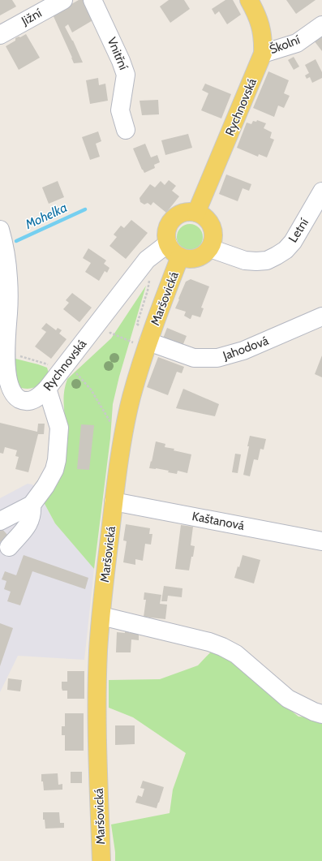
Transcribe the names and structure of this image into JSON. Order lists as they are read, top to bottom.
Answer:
{
  "streets": {
    "main road": ["Rychnovská", "Maršovická"],
    "street": [
      "Jižní",
      "Školní",
      "Vnitřní",
      "Letní",
      "Jahodová",
      "Kaštanová"
    ]
  },
  "crossings": [
    ["Školní", "Rychnovská"],
    ["Rychnovská", "Letní"],
    ["Rychnovská", "Maršovická"],
    ["Letní", "Maršovická"],
    ["Maršovická", "Jahodová"],
    ["Maršovická", "Kaštanová"]
  ],
  "water": ["Mohelka"]
}
